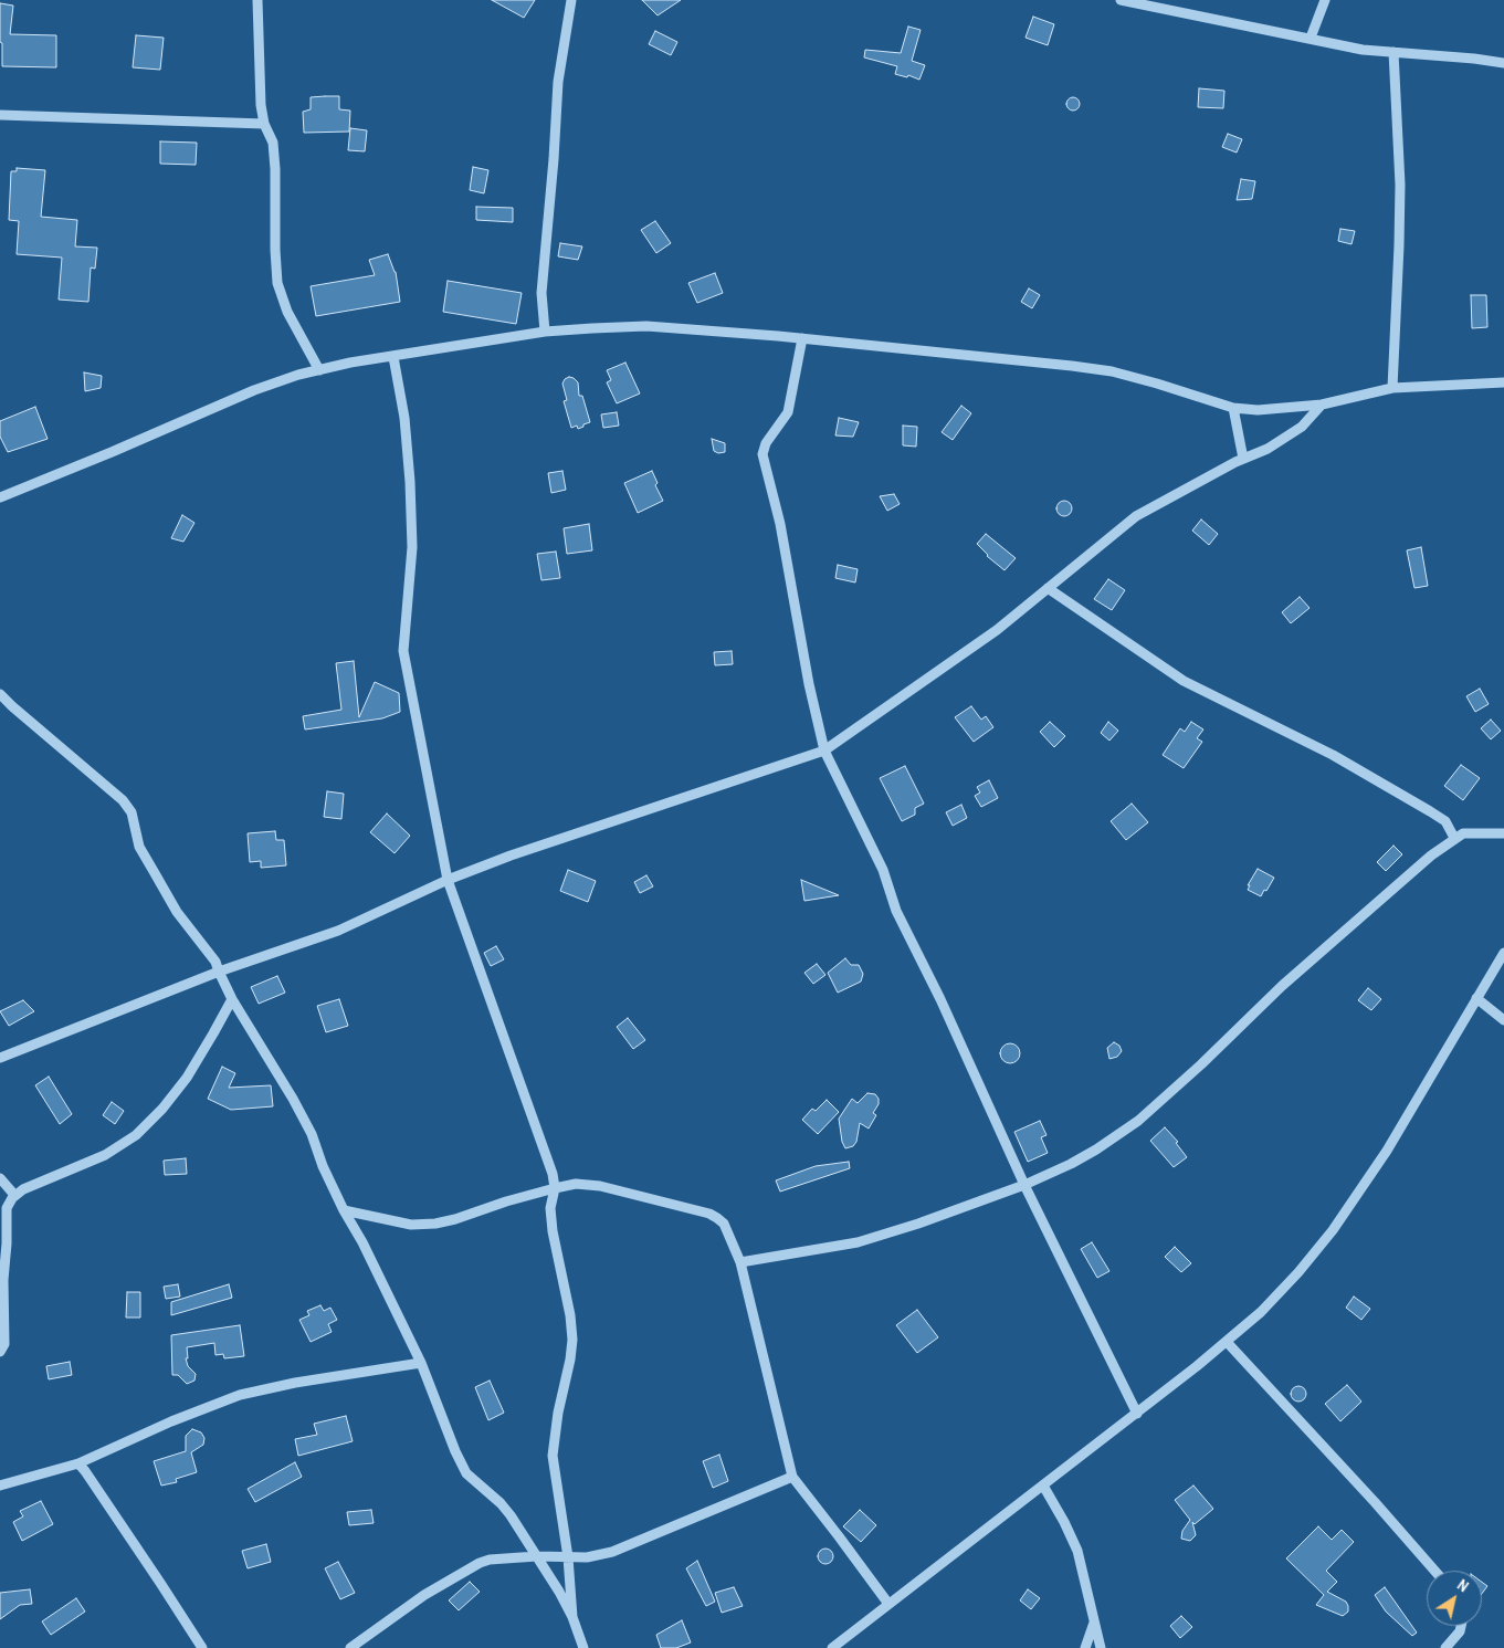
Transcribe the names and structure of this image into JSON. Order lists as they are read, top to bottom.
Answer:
{
  "north": "top right"
}
